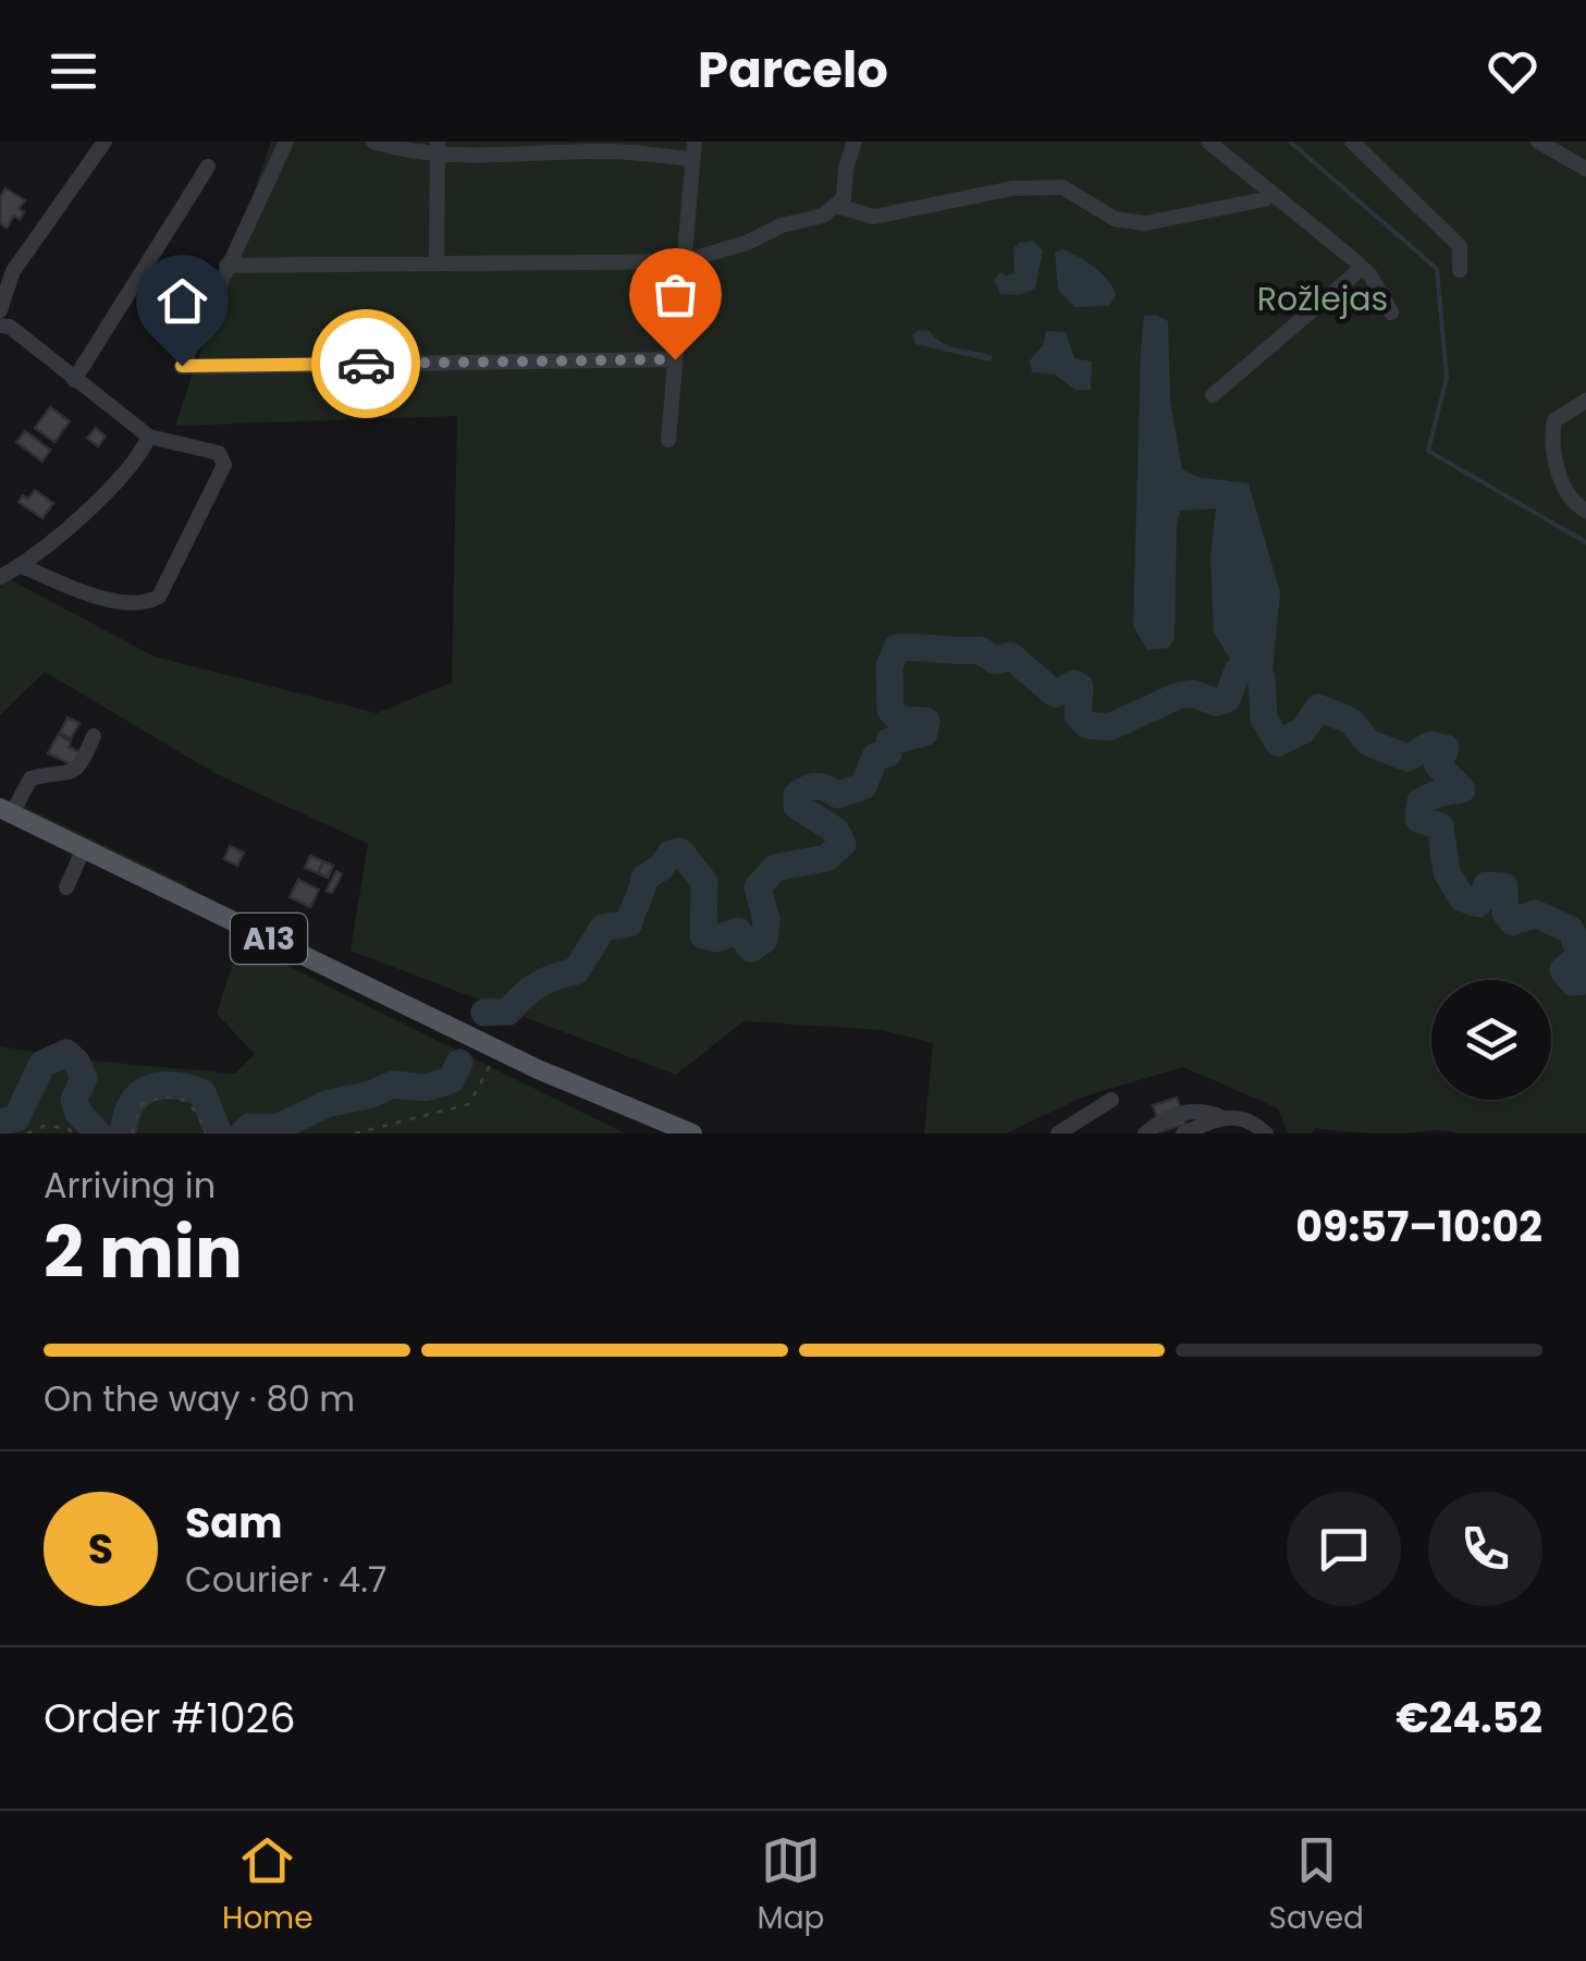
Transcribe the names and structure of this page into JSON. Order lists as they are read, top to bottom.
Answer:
{
  "streets": {
    "main road": ["A13"]
  },
  "parks": ["Rožlejas"],
  "page": {
    "header": "Parcelo",
    "heading": ["2 min", "Arriving in", "09:57–10:02"],
    "panel": [
      "Sam",
      "Courier · 4.7",
      "Order #1026",
      "€24.52"
    ],
    "bar": "On the way · 80 m",
    "round": "S",
    "tabs": ["Home", "Map", "Saved"]
  }
}
